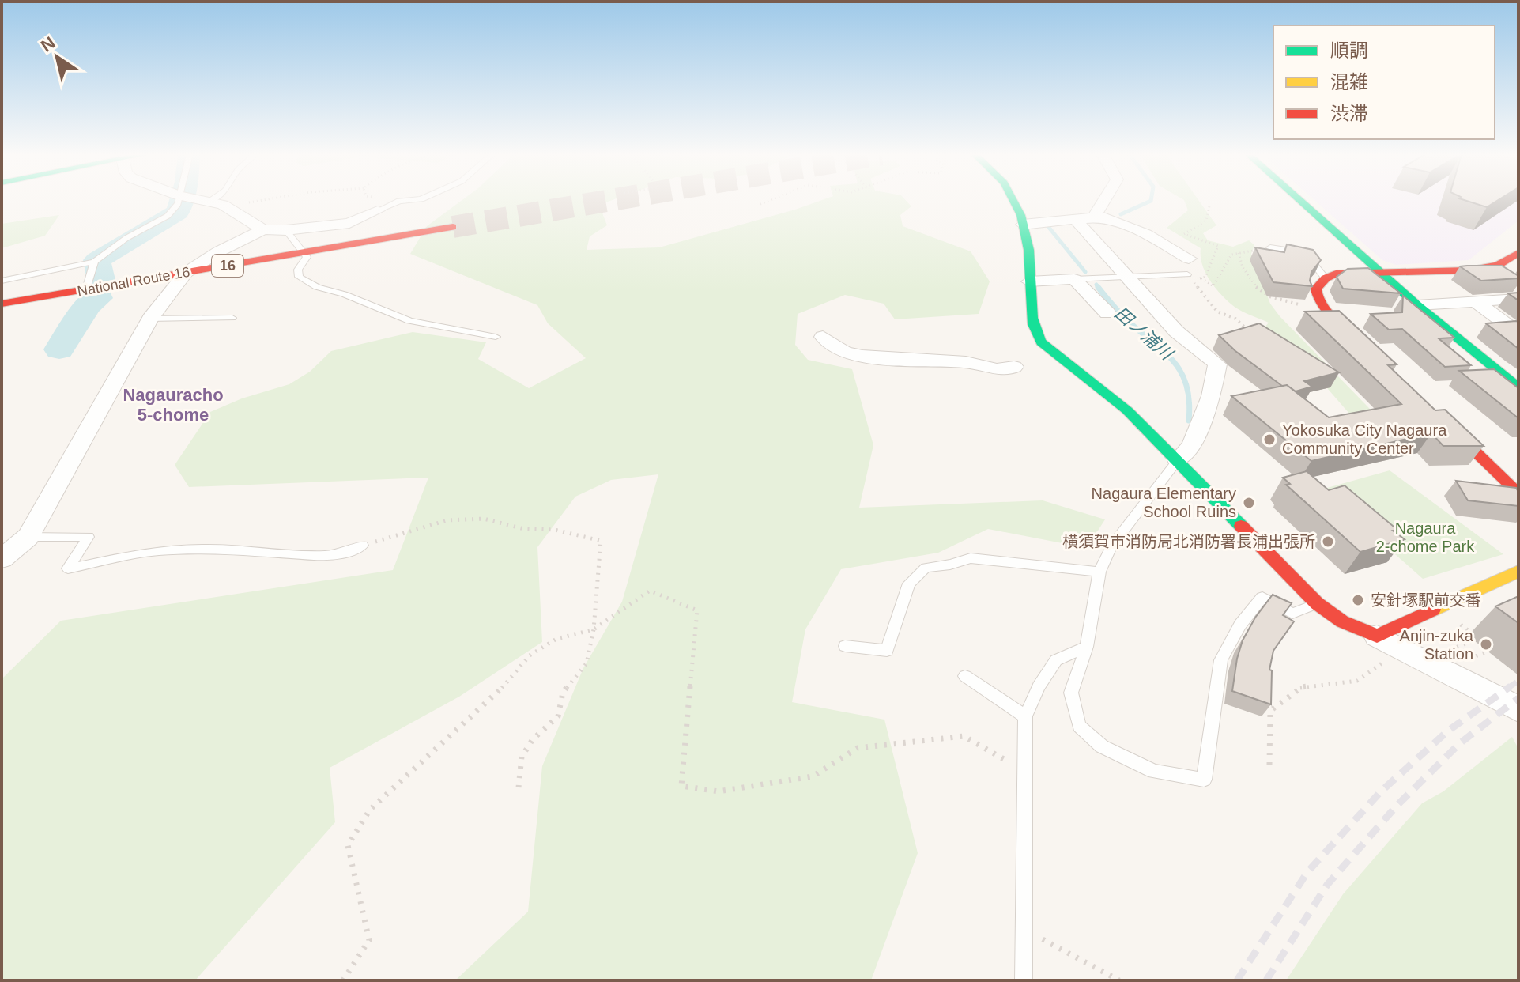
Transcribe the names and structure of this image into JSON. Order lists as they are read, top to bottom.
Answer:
{
  "streets": {
    "main road": ["16", "National Route 16"]
  },
  "districts": ["Nagauracho 5-chome"],
  "water": ["田ノ浦川"],
  "parks": ["Nagaura 2-chome Park"],
  "places": [
    "Yokosuka City Nagaura Community Center",
    "Nagaura Elementary School Ruins",
    "横須賀市消防局北消防署長浦出張所",
    "安針塚駅前交番",
    "Anjin-zuka Station"
  ],
  "legend": ["順調", "混雑", "渋滞"],
  "north": "top left"
}
